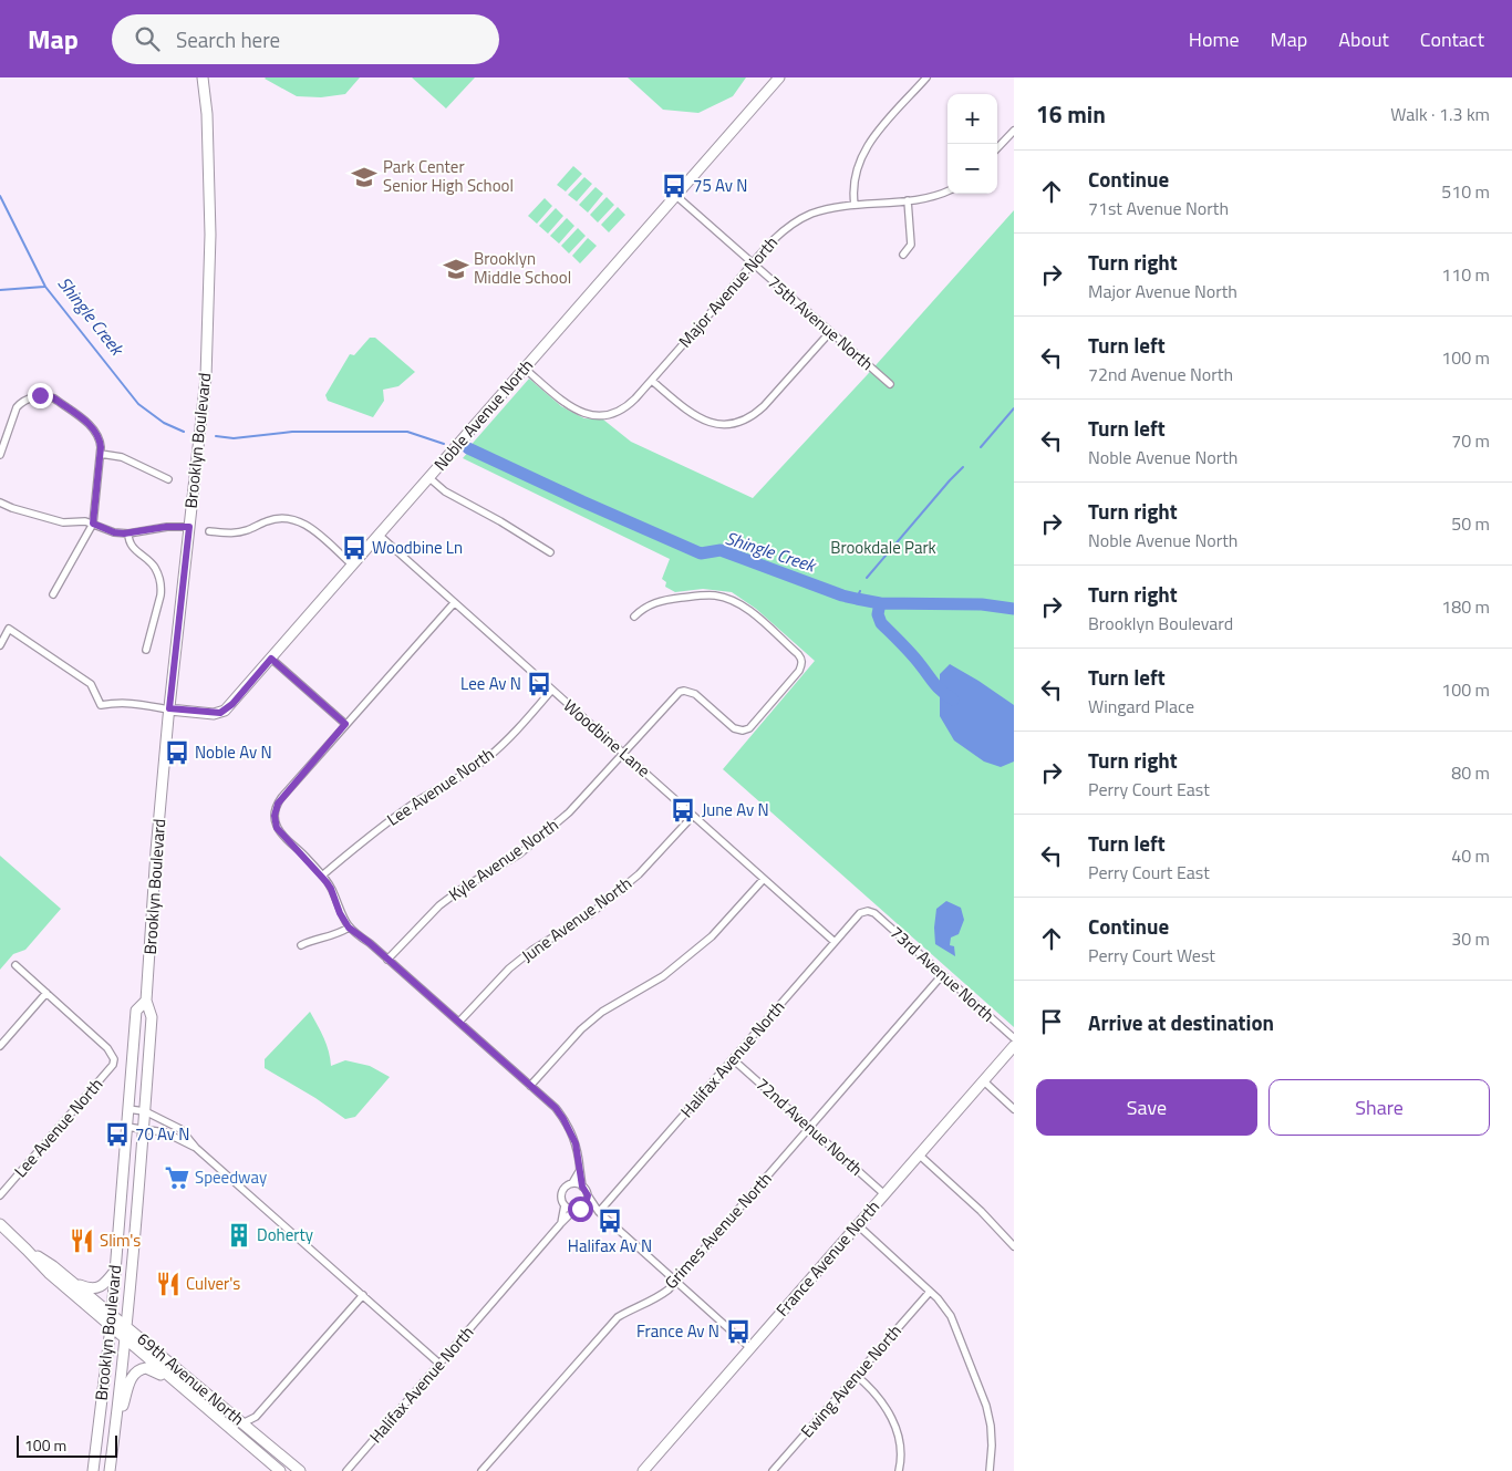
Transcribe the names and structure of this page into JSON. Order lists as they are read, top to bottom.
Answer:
{
  "streets": {
    "street": [
      "Major Avenue North",
      "75th Avenue North",
      "Noble Avenue North",
      "Brooklyn Boulevard",
      "Woodbine Lane",
      "Lee Avenue North",
      "Kyle Avenue North",
      "June Avenue North",
      "73rd Avenue North",
      "Halifax Avenue North",
      "72nd Avenue North",
      "Grimes Avenue North",
      "France Avenue North",
      "69th Avenue North",
      "Ewing Avenue North"
    ]
  },
  "crossings": [
    ["Major Avenue North", "75th Avenue North"],
    ["Major Avenue North", "Noble Avenue North"],
    ["75th Avenue North", "Noble Avenue North"],
    ["Noble Avenue North", "Brooklyn Boulevard"],
    ["Noble Avenue North", "Woodbine Lane"],
    ["Brooklyn Boulevard", "69th Avenue North"],
    ["Woodbine Lane", "Lee Avenue North"],
    ["Woodbine Lane", "Kyle Avenue North"],
    ["Woodbine Lane", "June Avenue North"],
    ["Woodbine Lane", "Halifax Avenue North"],
    ["73rd Avenue North", "Halifax Avenue North"],
    ["73rd Avenue North", "Grimes Avenue North"],
    ["Halifax Avenue North", "72nd Avenue North"],
    ["72nd Avenue North", "Grimes Avenue North"],
    ["72nd Avenue North", "France Avenue North"]
  ],
  "water": ["Shingle Creek"],
  "parks": ["Brookdale Park"],
  "places": {
    "school or university": ["Park Center Senior High School", "Brooklyn Middle School"],
    "bus stop": [
      "75 Av N",
      "Woodbine Ln",
      "Lee Av N",
      "Noble Av N",
      "June Av N",
      "70 Av N",
      "Halifax Av N",
      "France Av N"
    ],
    "supermarket": ["Speedway"],
    "building": ["Doherty"],
    "restaurant": ["Slim's", "Culver's"]
  },
  "scale_bar": "100 m",
  "page": {
    "header": "Map",
    "search": "Search here",
    "nav": [
      "Home",
      "Map",
      "About",
      "Contact"
    ],
    "heading": ["16 min", "Walk · 1.3 km"],
    "map_buttons": ["+", "−"],
    "list": [
      ["Continue", "71st Avenue North", "510 m"],
      ["Turn right", "Major Avenue North", "110 m"],
      ["Turn left", "72nd Avenue North", "100 m"],
      ["Turn left", "Noble Avenue North", "70 m"],
      ["Turn right", "Noble Avenue North", "50 m"],
      ["Turn right", "Brooklyn Boulevard", "180 m"],
      ["Turn left", "Wingard Place", "100 m"],
      ["Turn right", "Perry Court East", "80 m"],
      ["Turn left", "Perry Court East", "40 m"],
      ["Continue", "Perry Court West", "30 m"],
      "Arrive at destination"
    ],
    "buttons": ["Save", "Share"],
    "scale": "100 m"
  }
}
